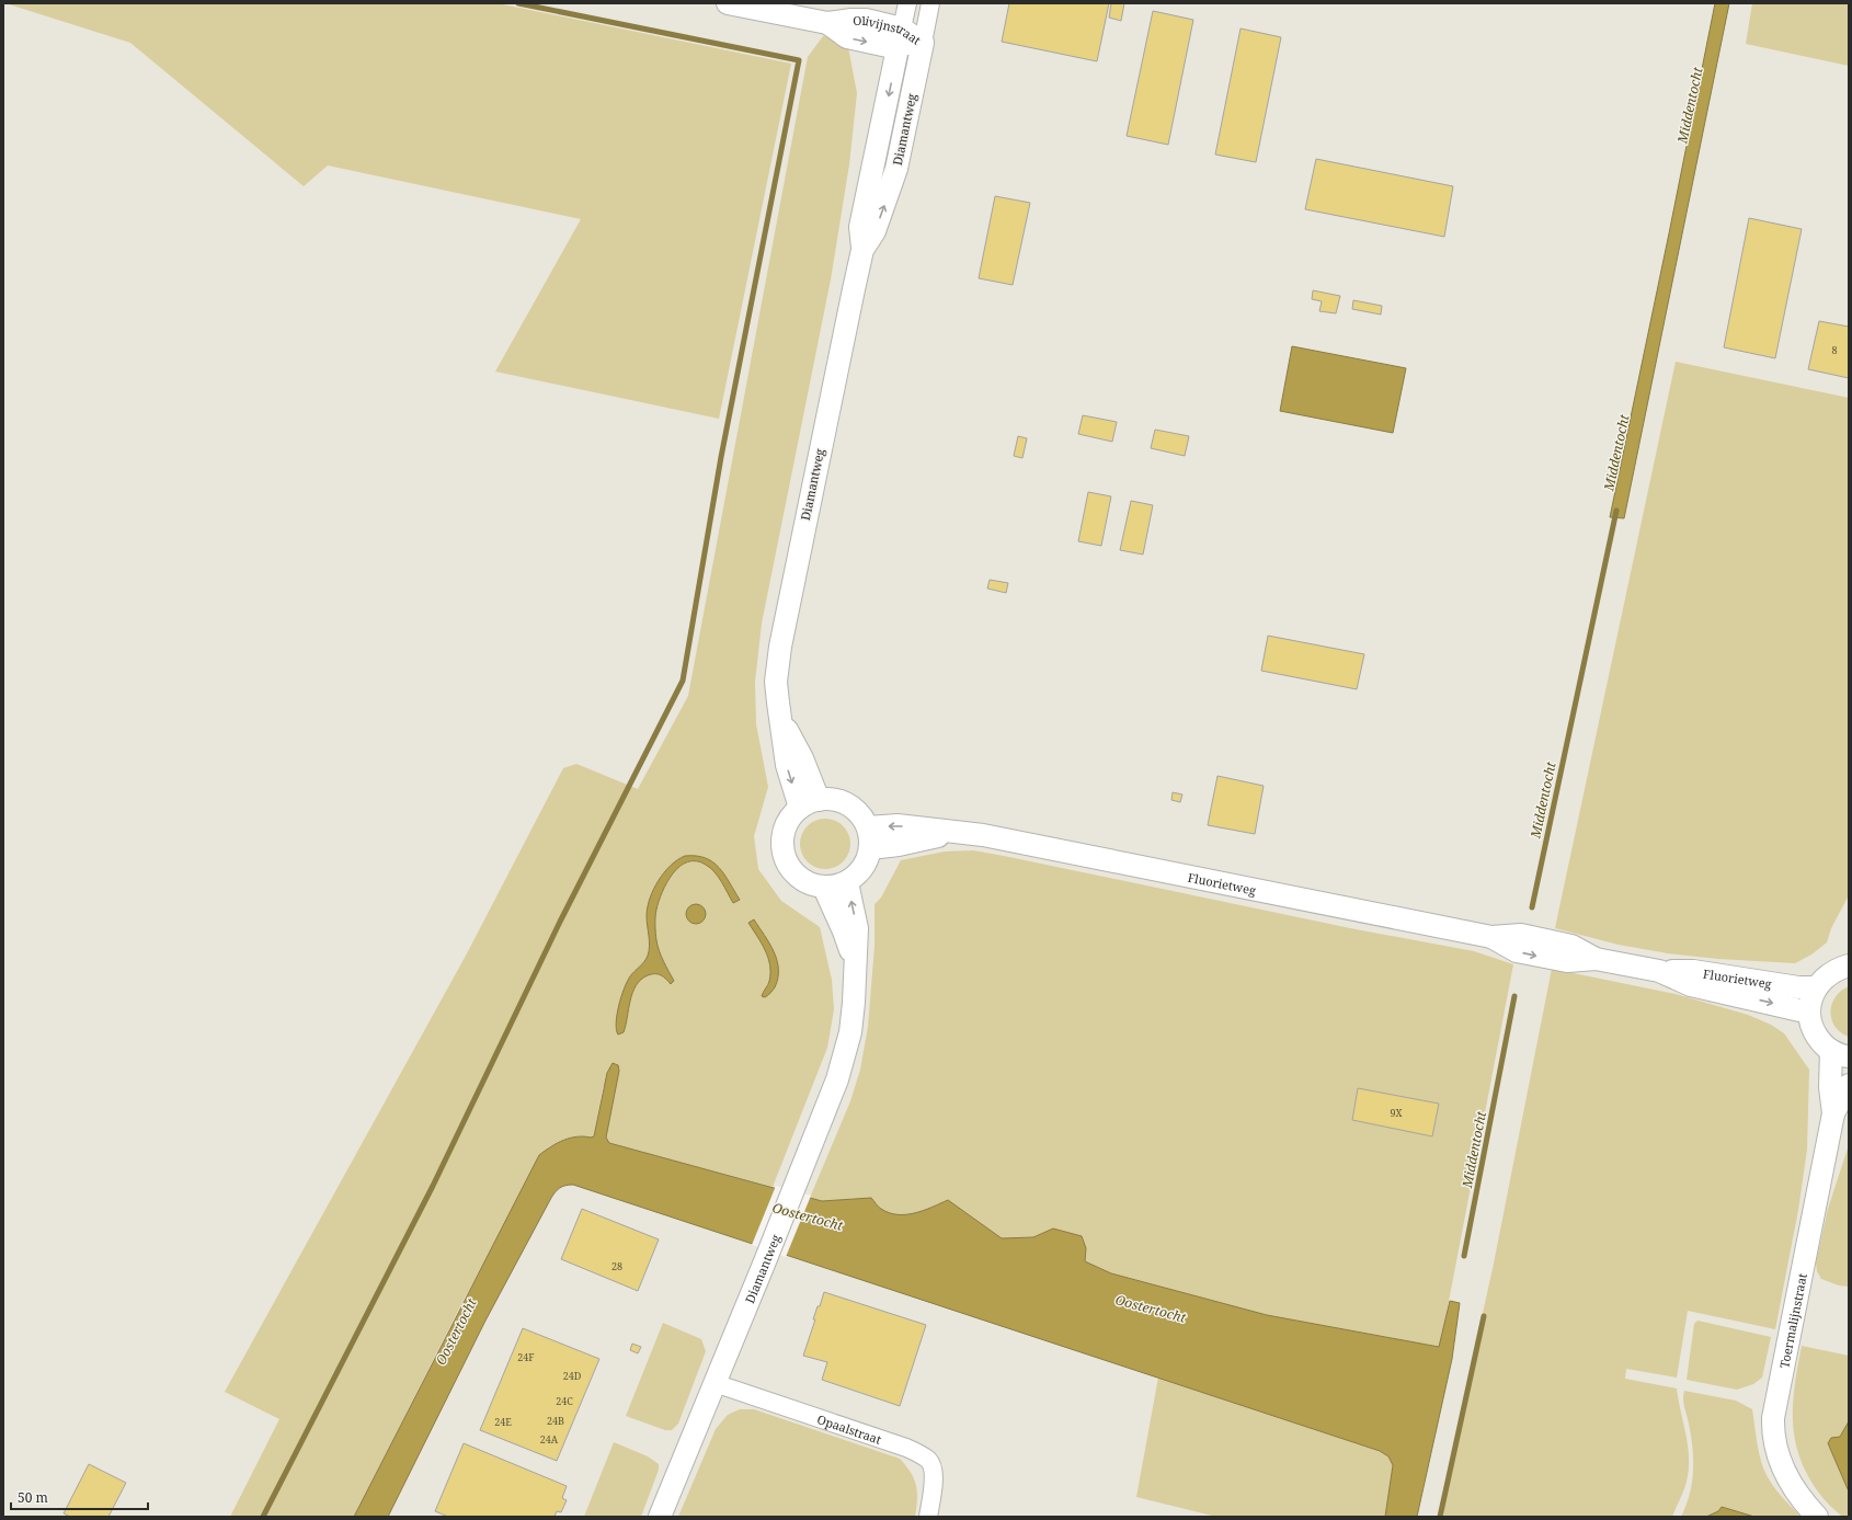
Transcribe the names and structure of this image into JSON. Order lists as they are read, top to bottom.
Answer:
{
  "streets": {
    "street": [
      "Olivijnstraat",
      "Diamantweg",
      "Fluorietweg",
      "Toermalijnstraat",
      "Opaalstraat"
    ]
  },
  "crossings": [
    ["Olivijnstraat", "Diamantweg"],
    ["Diamantweg", "Fluorietweg"],
    ["Diamantweg", "Opaalstraat"]
  ],
  "water": ["Middentocht", "Oostertocht"],
  "house_numbers": [
    "8",
    "9X",
    "28",
    "24F",
    "24D",
    "24C",
    "24B",
    "24E",
    "24A"
  ],
  "scale_bar": "50 m"
}
